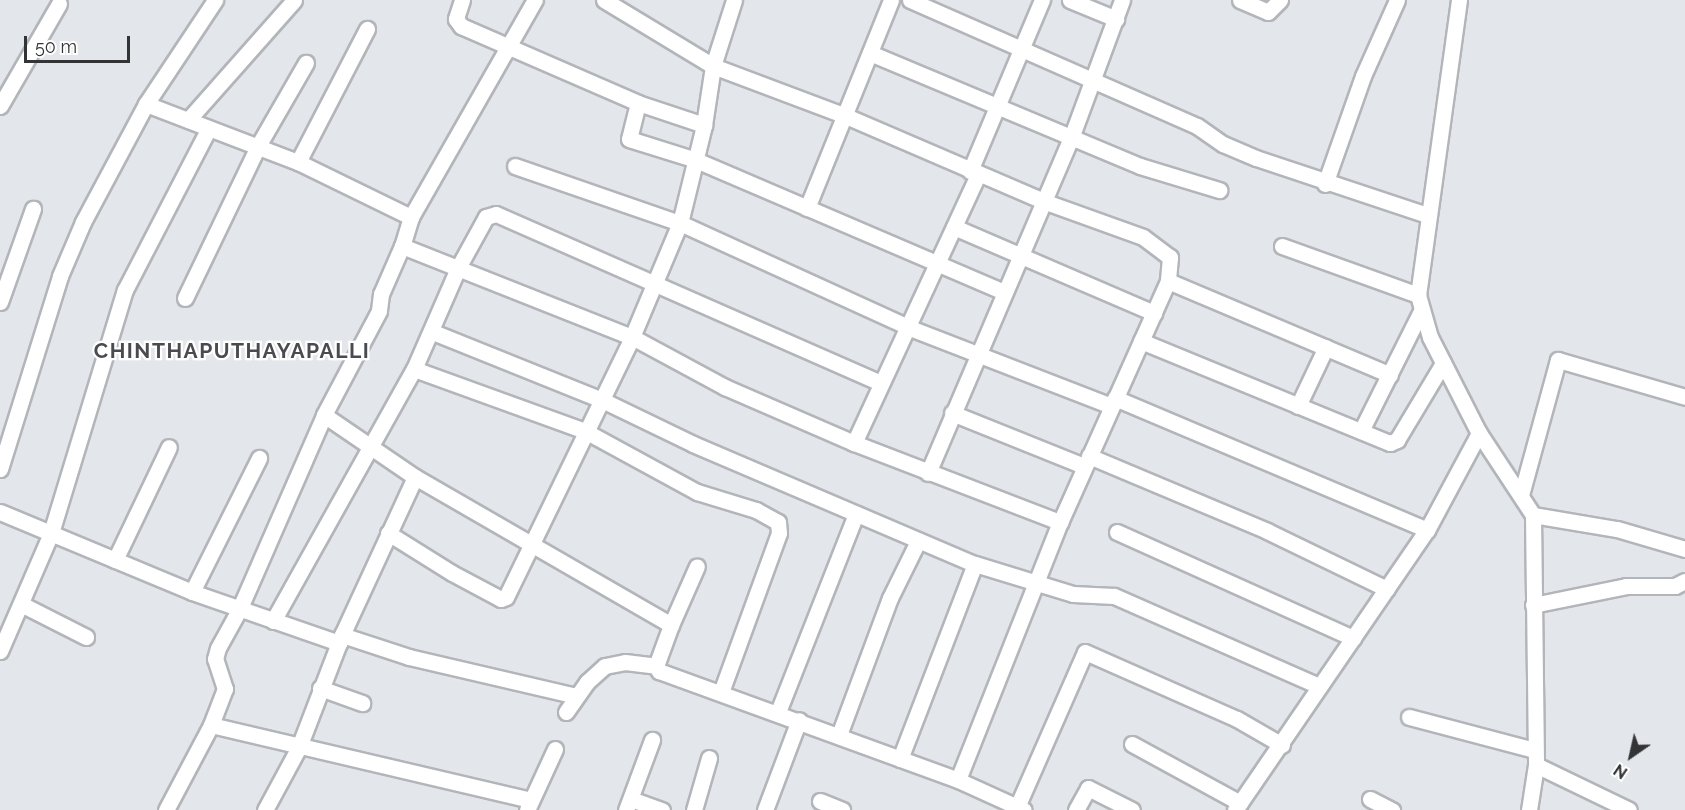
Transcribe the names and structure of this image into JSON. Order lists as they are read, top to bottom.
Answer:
{
  "districts": ["CHINTHAPUTHAYAPALLI"],
  "scale_bar": "50 m",
  "north": "bottom left"
}
